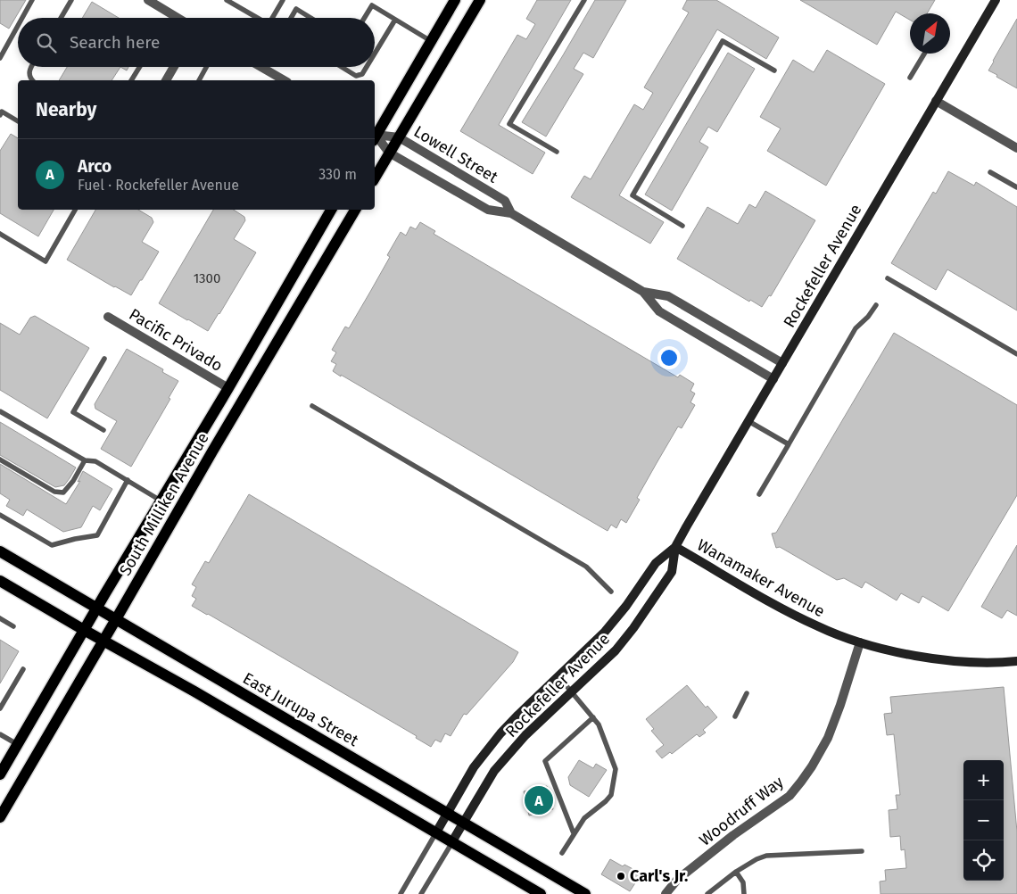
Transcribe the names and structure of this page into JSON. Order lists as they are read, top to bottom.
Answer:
{
  "streets": {
    "main road": ["South Milliken Avenue", "East Jurupa Street"],
    "street": [
      "Lowell Street",
      "Rockefeller Avenue",
      "Pacific Privado",
      "Wanamaker Avenue",
      "Woodruff Way"
    ]
  },
  "crossings": [
    ["Lowell Street", "Rockefeller Avenue"],
    ["Rockefeller Avenue", "Wanamaker Avenue"],
    ["Rockefeller Avenue", "East Jurupa Street"],
    ["Pacific Privado", "South Milliken Avenue"],
    ["South Milliken Avenue", "East Jurupa Street"],
    ["Wanamaker Avenue", "Woodruff Way"]
  ],
  "places": ["Carl's Jr."],
  "house_numbers": ["1300"],
  "north": "top right",
  "page": {
    "search": "Search here",
    "heading": "Nearby",
    "list": [
      {
        "mark": "A",
        "name": "Arco",
        "note": "Fuel · Rockefeller Avenue",
        "value": "330 m"
      }
    ],
    "map_buttons": ["+", "−"],
    "pins": "A"
  }
}
